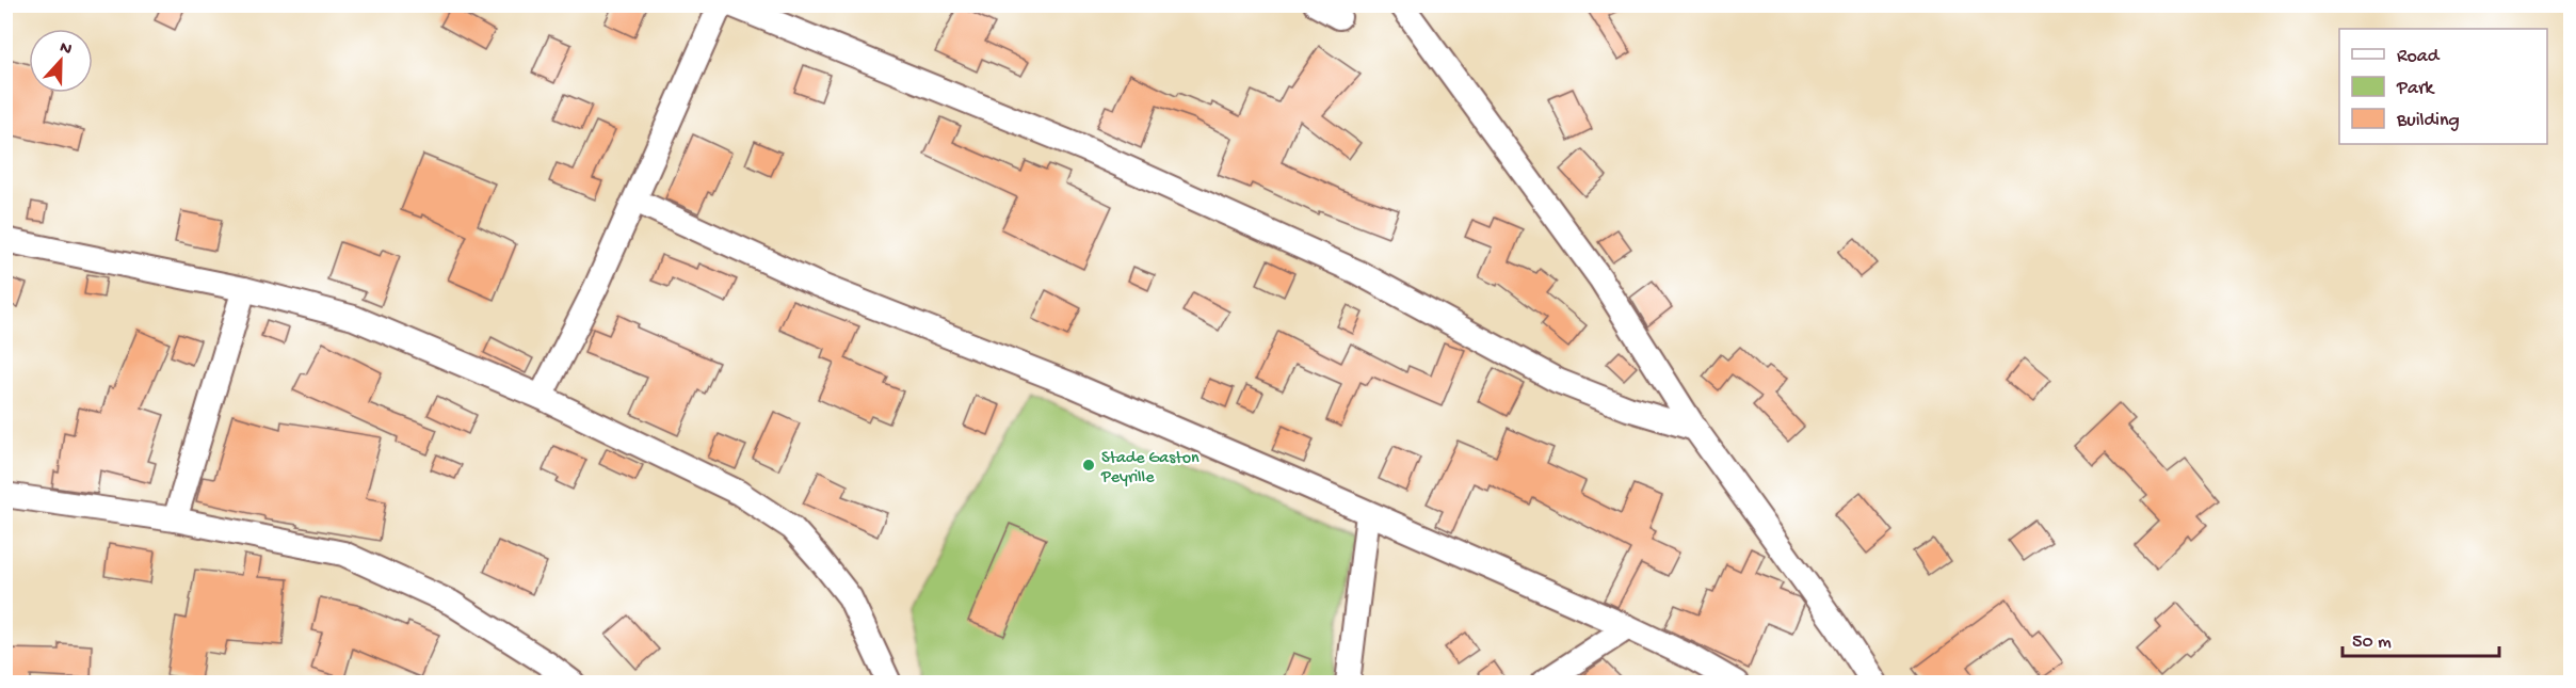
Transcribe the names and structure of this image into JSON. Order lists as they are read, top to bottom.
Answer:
{
  "places": ["Stade Gaston Peyrille"],
  "legend": ["Road", "Park", "Building"],
  "scale_bar": "50 m",
  "north": "top"
}
